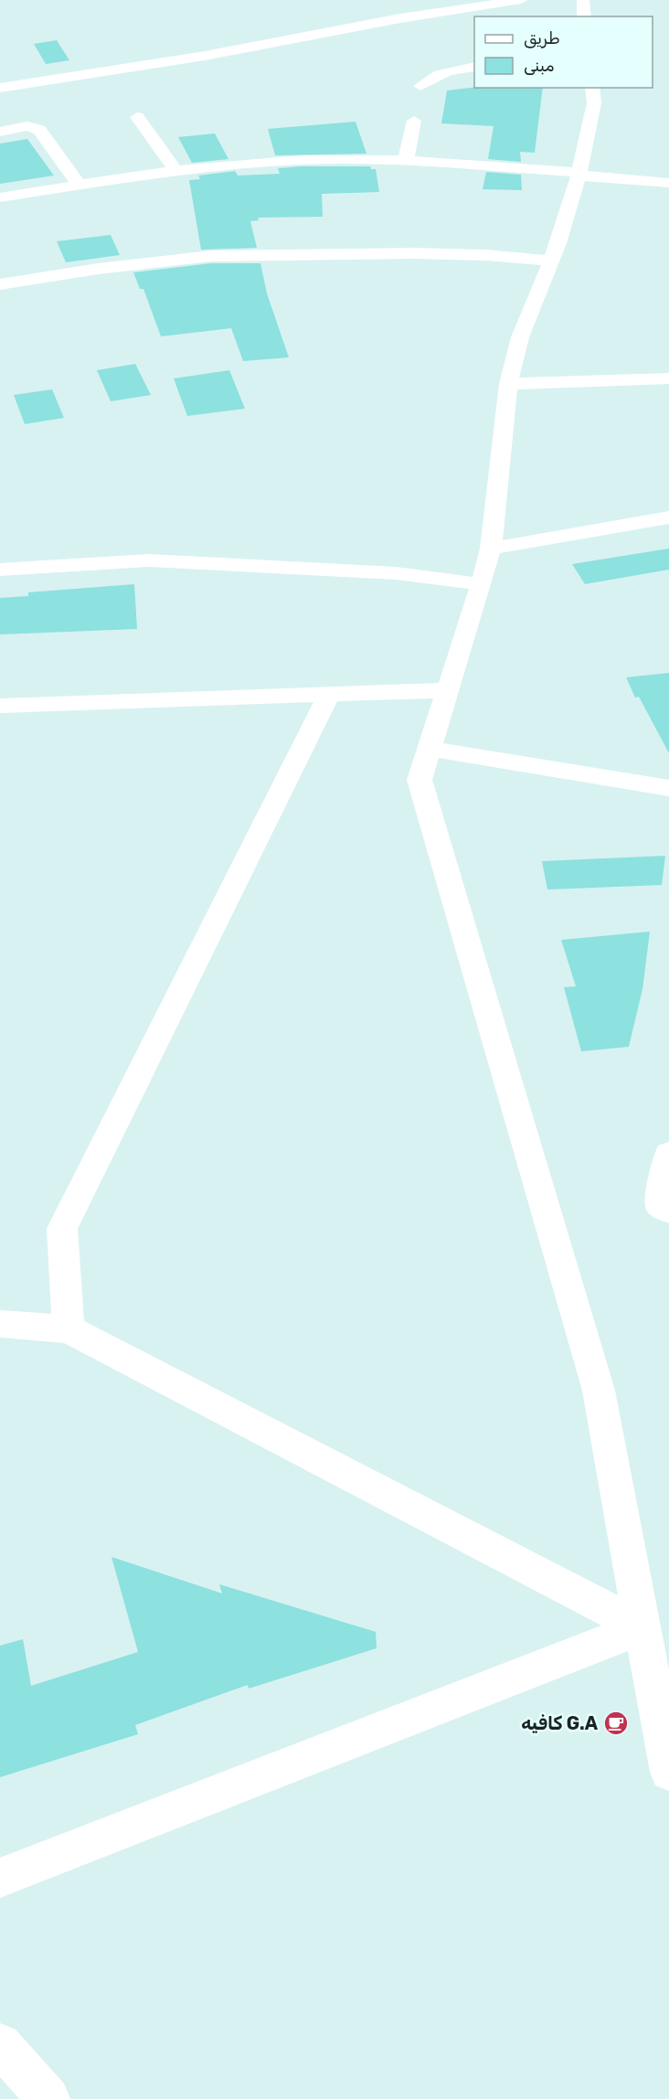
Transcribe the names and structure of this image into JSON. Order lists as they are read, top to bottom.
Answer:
{
  "places": {
    "cafe": ["كافيه G.A"]
  },
  "legend": ["طريق", "مبنى"]
}
